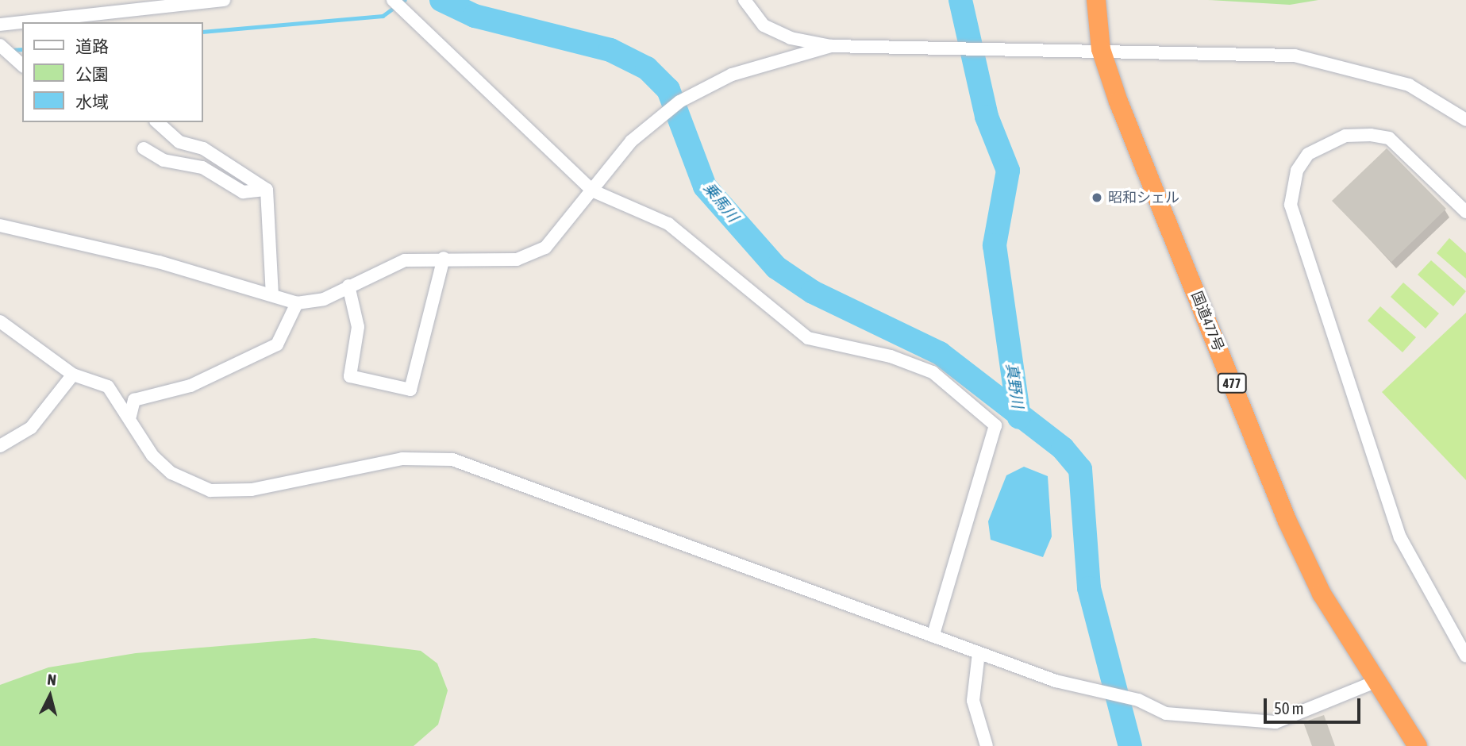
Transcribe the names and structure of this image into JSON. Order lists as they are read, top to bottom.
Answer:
{
  "streets": {
    "highway": ["国道477号", "477"]
  },
  "water": ["乗馬川", "真野川"],
  "places": ["昭和シェル"],
  "legend": ["道路", "公園", "水域"],
  "scale_bar": "50 m",
  "north": "top"
}
